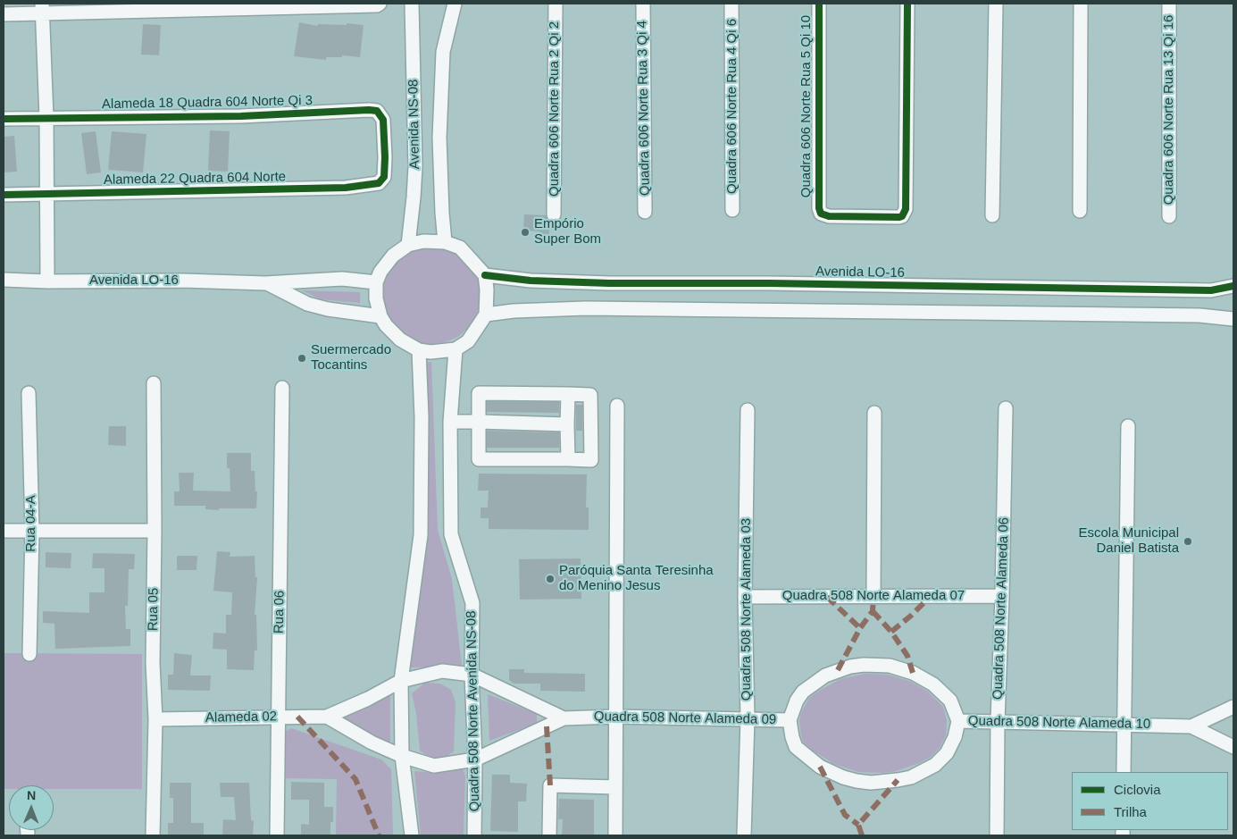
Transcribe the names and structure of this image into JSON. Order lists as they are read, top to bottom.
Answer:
{
  "streets": {
    "street": [
      "Alameda 18 Quadra 604 Norte Qi 3",
      "Quadra 606 Norte Rua 4 Qi 6",
      "Quadra 606 Norte Rua 5 Qi 10",
      "Quadra 606 Norte Rua 3 Qi 4",
      "Quadra 606 Norte Rua 2 Qi 2",
      "Quadra 606 Norte Rua 13 Qi 16",
      "Avenida NS-08",
      "Alameda 22 Quadra 604 Norte",
      "Avenida LO-16",
      "Rua 04-A",
      "Quadra 508 Norte Alameda 07",
      "Quadra 508 Norte Alameda 06",
      "Rua 05",
      "Quadra 508 Norte Alameda 03",
      "Rua 06",
      "Quadra 508 Norte Avenida NS-08",
      "Alameda 02",
      "Quadra 508 Norte Alameda 09",
      "Quadra 508 Norte Alameda 10"
    ]
  },
  "crossings": [
    ["Alameda 18 Quadra 604 Norte Qi 3", "Alameda 22 Quadra 604 Norte"],
    ["Avenida NS-08", "Avenida LO-16"],
    ["Avenida NS-08", "Quadra 508 Norte Avenida NS-08"],
    ["Avenida LO-16", "Quadra 508 Norte Avenida NS-08"],
    ["Quadra 508 Norte Alameda 07", "Quadra 508 Norte Alameda 06"],
    ["Quadra 508 Norte Alameda 07", "Quadra 508 Norte Alameda 03"],
    ["Quadra 508 Norte Alameda 06", "Quadra 508 Norte Alameda 10"],
    ["Rua 05", "Alameda 02"],
    ["Quadra 508 Norte Alameda 03", "Quadra 508 Norte Alameda 09"],
    ["Rua 06", "Alameda 02"],
    ["Quadra 508 Norte Alameda 09", "Quadra 508 Norte Alameda 10"]
  ],
  "places": [
    "Empório Super Bom",
    "Suermercado Tocantins",
    "Escola Municipal Daniel Batista",
    "Paróquia Santa Teresinha do Menino Jesus"
  ],
  "legend": ["Ciclovia", "Trilha"],
  "north": "top"
}
